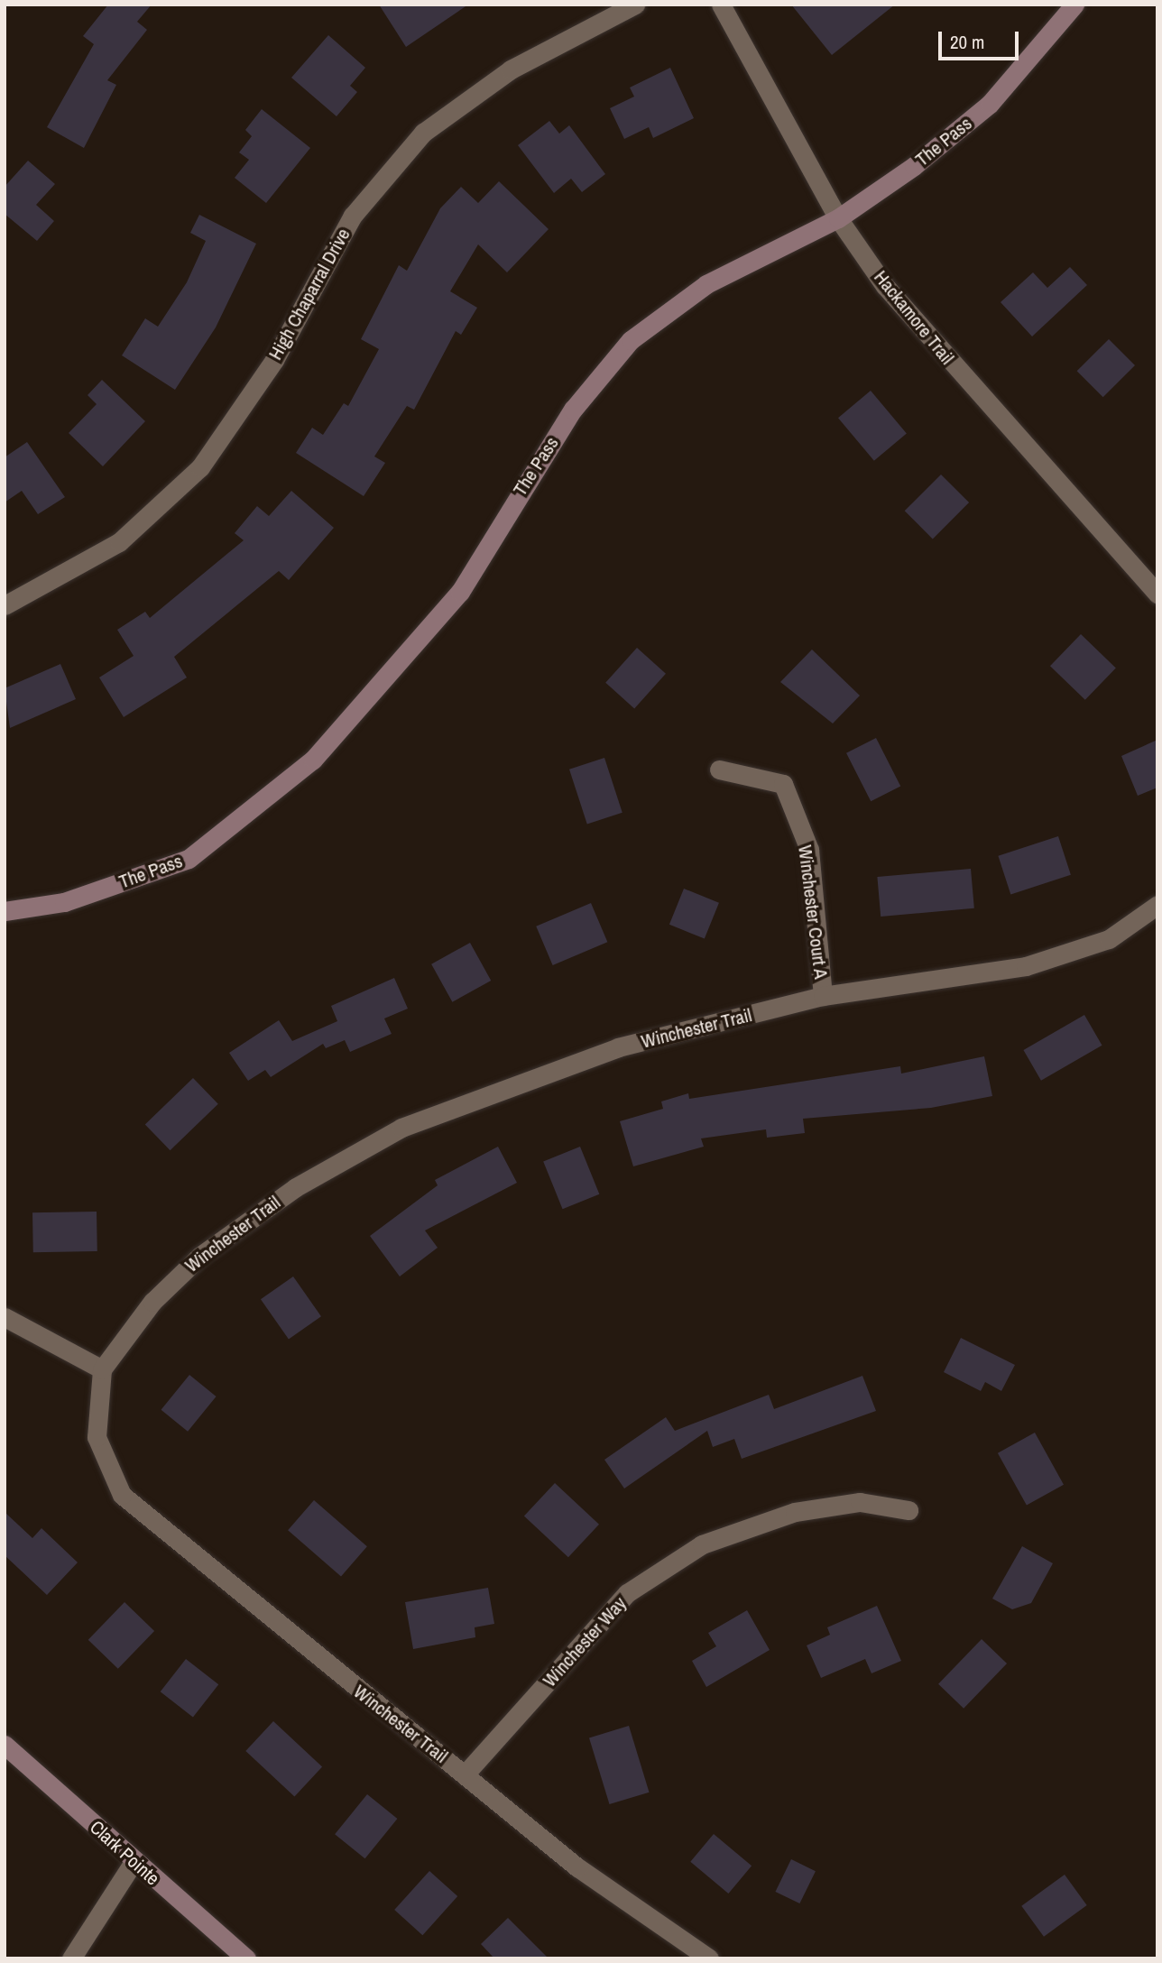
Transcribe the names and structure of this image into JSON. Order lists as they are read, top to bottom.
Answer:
{
  "streets": {
    "street": [
      "The Pass",
      "High Chaparral Drive",
      "Hackamore Trail",
      "Winchester Court A",
      "Winchester Trail",
      "Winchester Way",
      "Clark Pointe"
    ]
  },
  "crossings": [
    ["The Pass", "Hackamore Trail"],
    ["Winchester Court A", "Winchester Trail"],
    ["Winchester Trail", "Winchester Way"]
  ],
  "scale_bar": "20 m"
}
